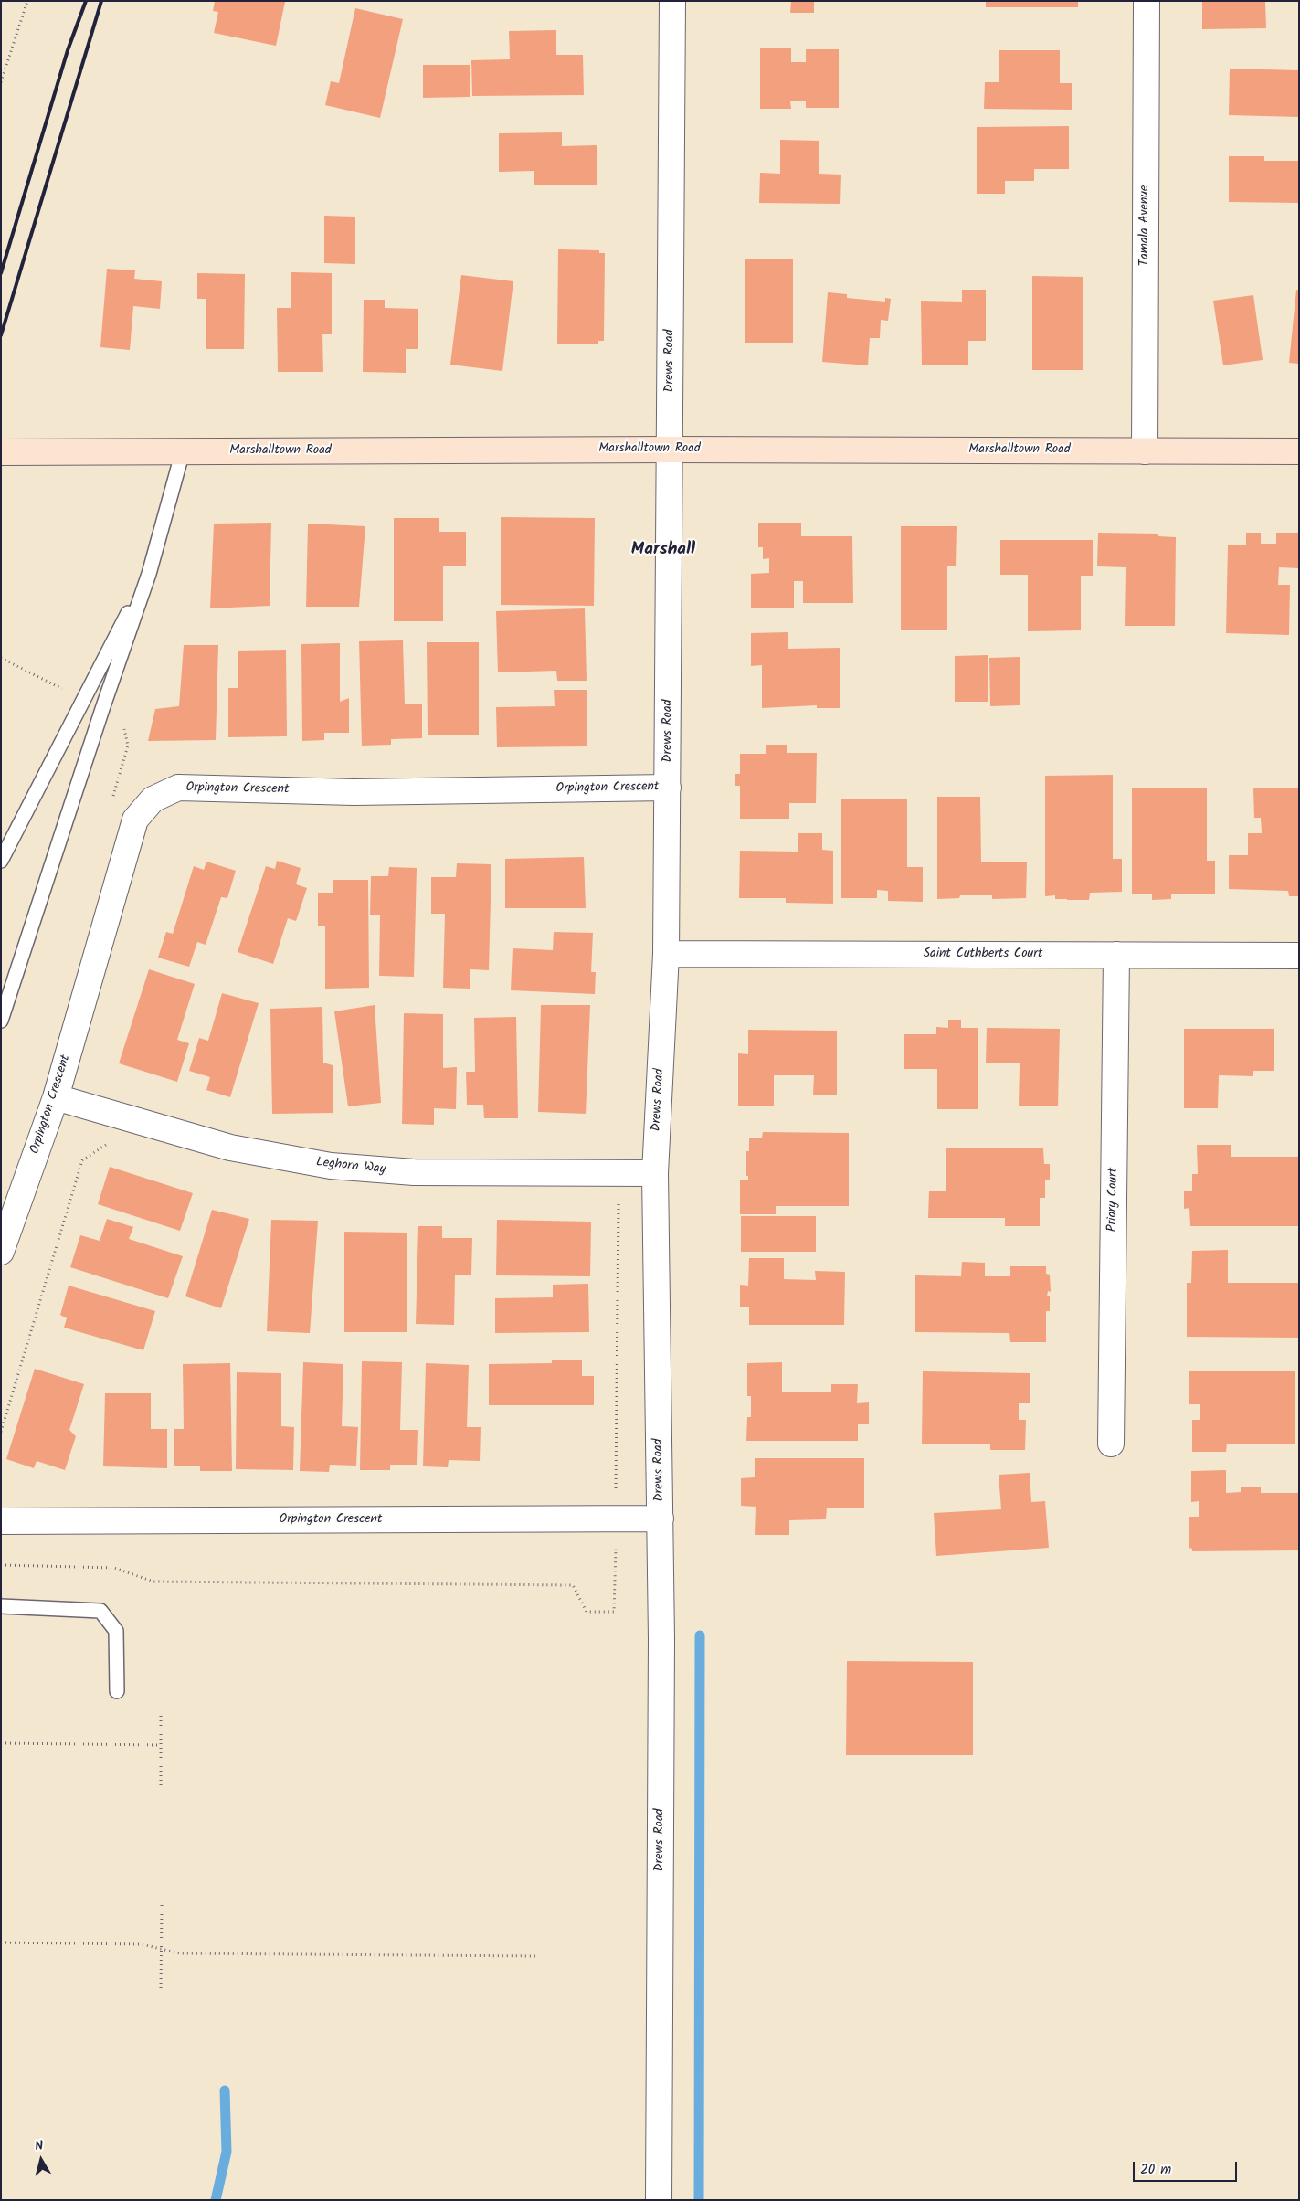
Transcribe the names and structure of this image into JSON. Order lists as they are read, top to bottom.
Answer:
{
  "streets": {
    "street": [
      "Tamala Avenue",
      "Drews Road",
      "Marshalltown Road",
      "Orpington Crescent",
      "Saint Cuthberts Court",
      "Leghorn Way",
      "Priory Court"
    ]
  },
  "crossings": [
    ["Tamala Avenue", "Marshalltown Road"],
    ["Drews Road", "Marshalltown Road"],
    ["Drews Road", "Orpington Crescent"],
    ["Drews Road", "Saint Cuthberts Court"],
    ["Drews Road", "Leghorn Way"],
    ["Orpington Crescent", "Leghorn Way"],
    ["Saint Cuthberts Court", "Priory Court"]
  ],
  "districts": ["Marshall"],
  "scale_bar": "20 m",
  "north": "top"
}
